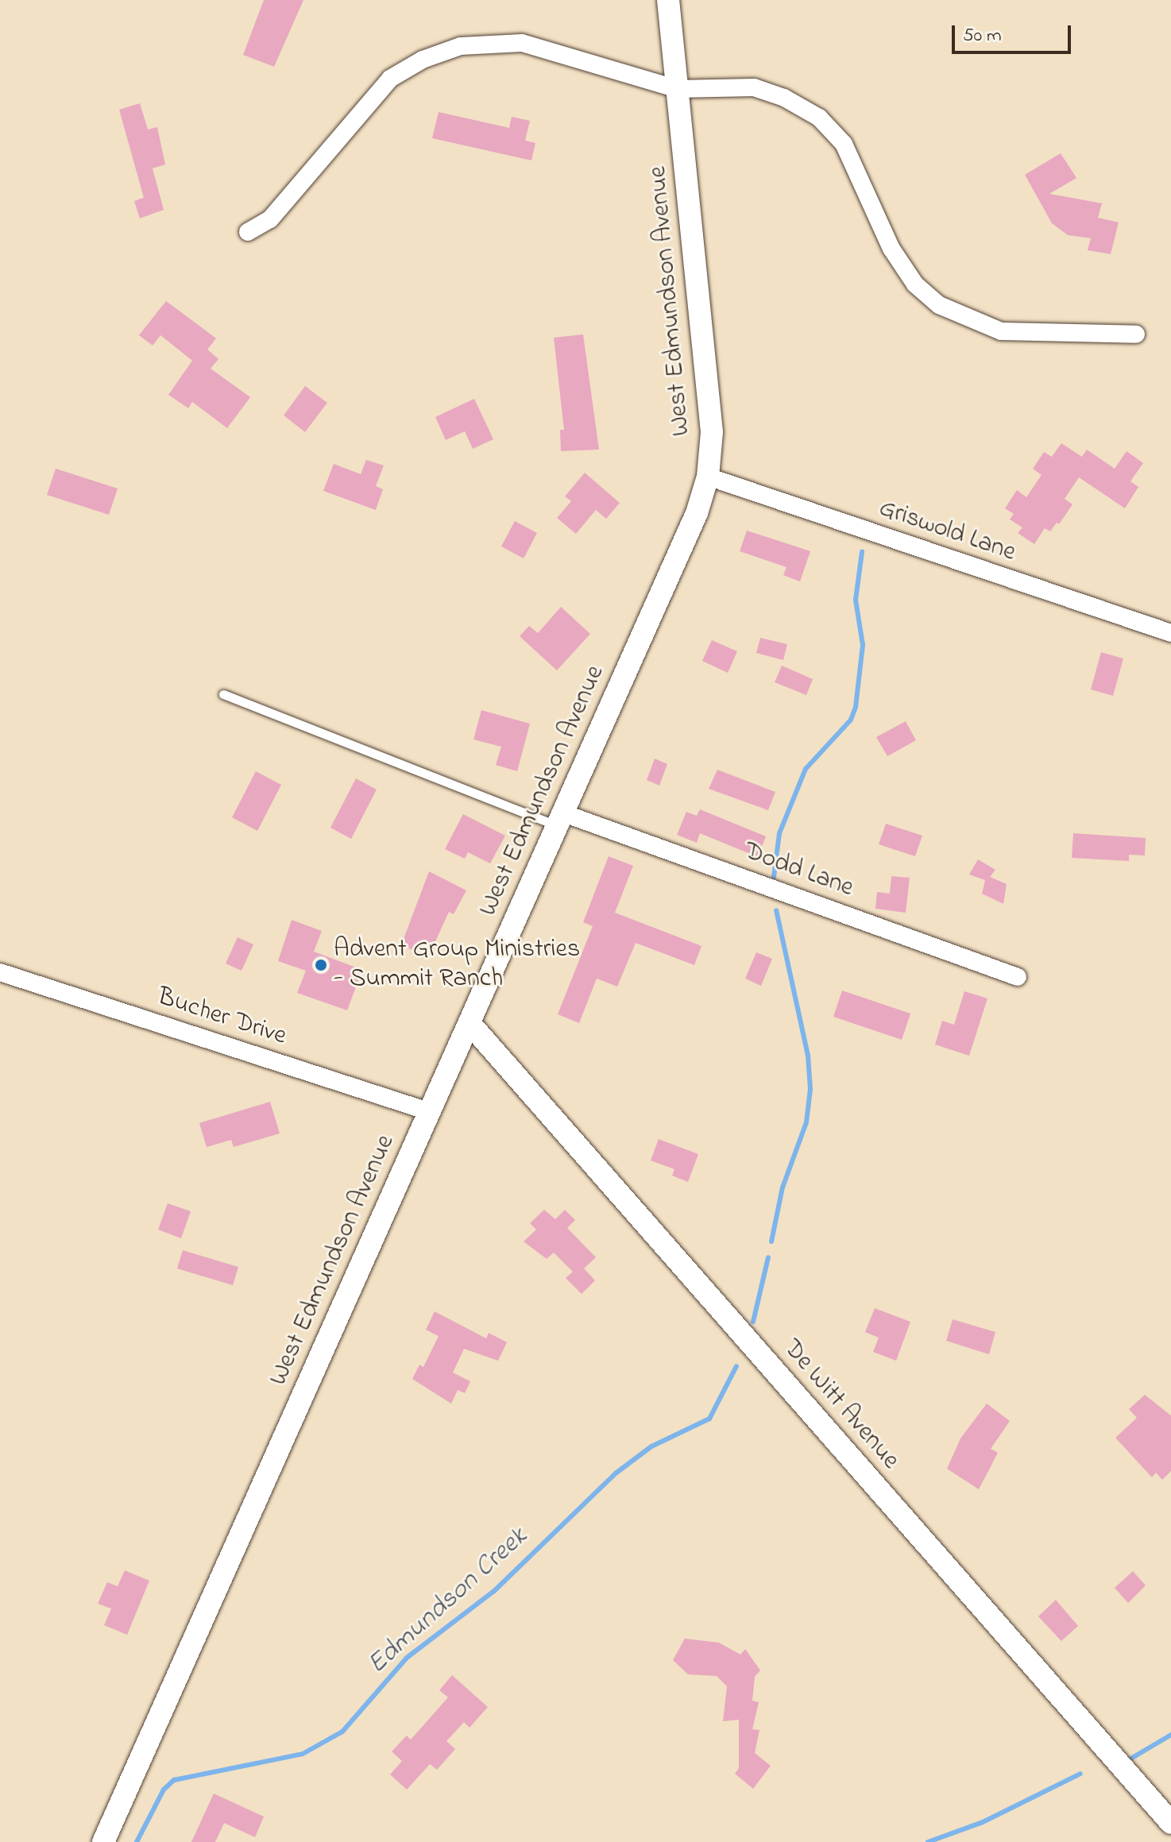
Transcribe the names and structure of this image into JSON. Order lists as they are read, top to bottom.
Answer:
{
  "streets": {
    "street": [
      "West Edmundson Avenue",
      "Griswold Lane",
      "Dodd Lane",
      "Bucher Drive",
      "De Witt Avenue"
    ]
  },
  "crossings": [
    ["West Edmundson Avenue", "Griswold Lane"],
    ["West Edmundson Avenue", "Dodd Lane"],
    ["West Edmundson Avenue", "Bucher Drive"],
    ["West Edmundson Avenue", "De Witt Avenue"]
  ],
  "water": ["Edmundson Creek"],
  "places": ["Advent Group Ministries - Summit Ranch"],
  "scale_bar": "50 m"
}
